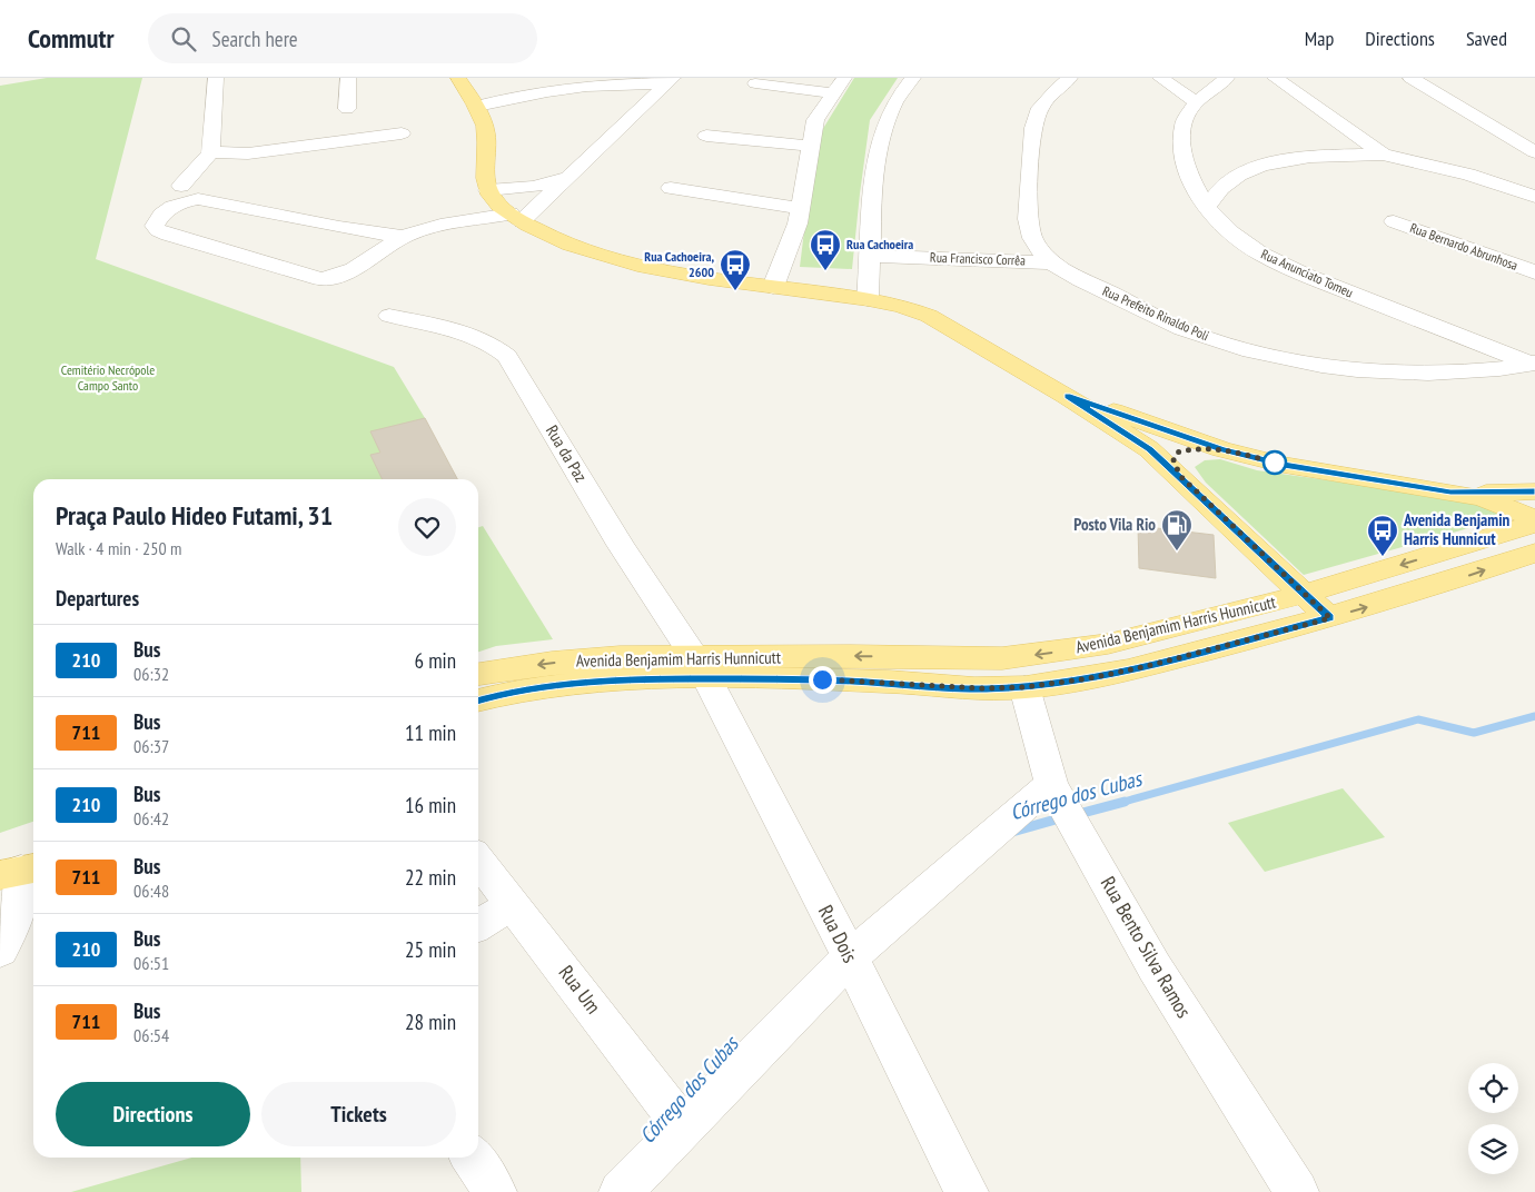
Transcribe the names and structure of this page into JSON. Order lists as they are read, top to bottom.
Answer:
{
  "streets": {
    "main road": ["Avenida Benjamim Harris Hunnicutt"],
    "street": [
      "Rua Bernardo Abrunhosa",
      "Rua Francisco Corrêa",
      "Rua Anunciato Tomeu",
      "Rua Prefeito Rinaldo Poli",
      "Rua da Paz",
      "Rua Dois",
      "Rua Bento Silva Ramos",
      "Rua Um"
    ]
  },
  "crossings": [
    ["Rua Francisco Corrêa", "Rua Prefeito Rinaldo Poli"],
    ["Rua Anunciato Tomeu", "Rua Prefeito Rinaldo Poli"],
    ["Rua da Paz", "Avenida Benjamim Harris Hunnicutt"],
    ["Rua da Paz", "Rua Dois"],
    ["Avenida Benjamim Harris Hunnicutt", "Rua Dois"],
    ["Avenida Benjamim Harris Hunnicutt", "Rua Bento Silva Ramos"]
  ],
  "water": ["Córrego dos Cubas"],
  "parks": ["Cemitério Necrópole Campo Santo"],
  "places": {
    "bus stop": ["Rua Cachoeira", "Rua Cachoeira, 2600", "Avenida Benjamin Harris Hunnicut"],
    "fuel station": ["Posto Vila Rio"]
  },
  "lines": ["bus line 210"],
  "page": {
    "header": "Commutr",
    "search": "Search here",
    "nav": ["Map", "Directions", "Saved"],
    "heading": [
      ["Praça Paulo Hideo Futami, 31", "Walk · 4 min · 250 m"],
      "Departures"
    ],
    "list": [
      {
        "mark": "210",
        "name": "Bus",
        "note": "06:32",
        "value": "6 min"
      },
      {
        "mark": "711",
        "name": "Bus",
        "note": "06:37",
        "value": "11 min"
      },
      {
        "mark": "210",
        "name": "Bus",
        "note": "06:42",
        "value": "16 min"
      },
      {
        "mark": "711",
        "name": "Bus",
        "note": "06:48",
        "value": "22 min"
      },
      {
        "mark": "210",
        "name": "Bus",
        "note": "06:51",
        "value": "25 min"
      },
      {
        "mark": "711",
        "name": "Bus",
        "note": "06:54",
        "value": "28 min"
      }
    ],
    "buttons": ["Directions", "Tickets"]
  }
}
